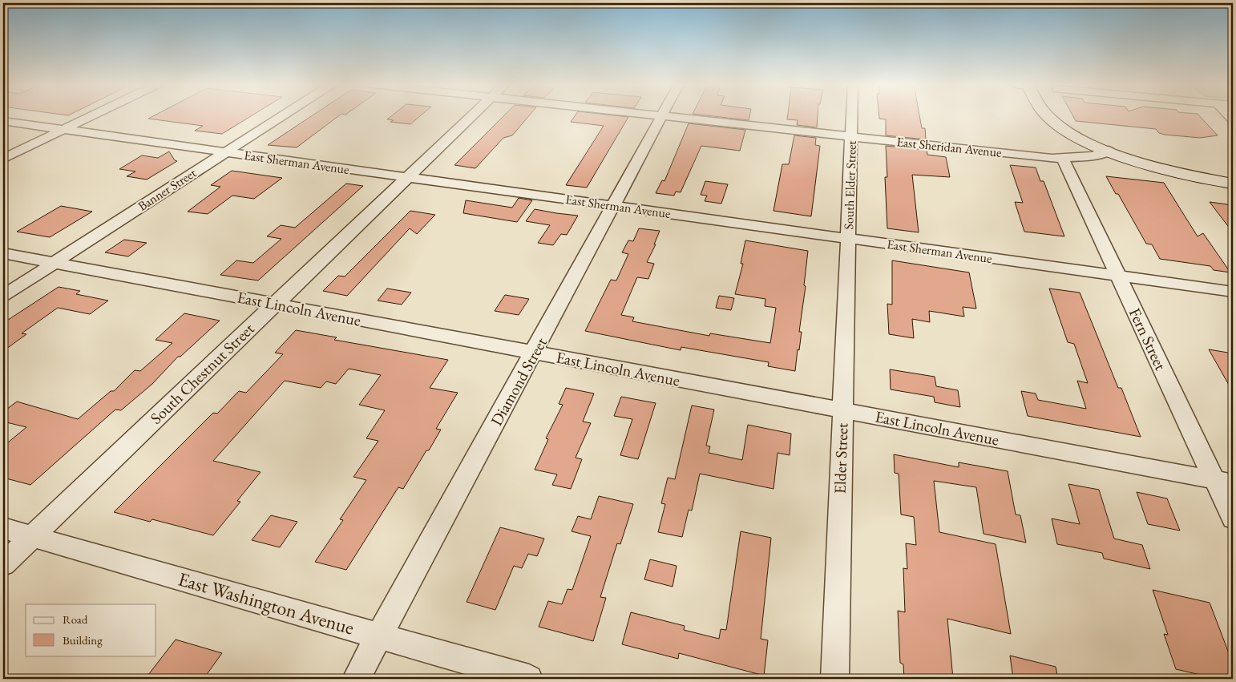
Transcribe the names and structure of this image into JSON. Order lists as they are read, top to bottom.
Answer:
{
  "streets": {
    "street": [
      "East Sheridan Avenue",
      "East Sherman Avenue",
      "South Elder Street",
      "Banner Street",
      "East Lincoln Avenue",
      "Fern Street",
      "South Chestnut Street",
      "Diamond Street",
      "Elder Street",
      "East Washington Avenue"
    ]
  },
  "crossings": [
    ["East Sheridan Avenue", "South Elder Street"],
    ["East Sheridan Avenue", "Fern Street"],
    ["East Sherman Avenue", "South Elder Street"],
    ["East Sherman Avenue", "Banner Street"],
    ["East Sherman Avenue", "Fern Street"],
    ["East Sherman Avenue", "South Chestnut Street"],
    ["East Sherman Avenue", "Diamond Street"],
    ["East Sherman Avenue", "Elder Street"],
    ["South Elder Street", "Elder Street"],
    ["Banner Street", "East Lincoln Avenue"],
    ["East Lincoln Avenue", "Fern Street"],
    ["East Lincoln Avenue", "South Chestnut Street"],
    ["East Lincoln Avenue", "Diamond Street"],
    ["East Lincoln Avenue", "Elder Street"],
    ["South Chestnut Street", "East Washington Avenue"],
    ["Diamond Street", "East Washington Avenue"]
  ],
  "legend": ["Road", "Building"]
}
